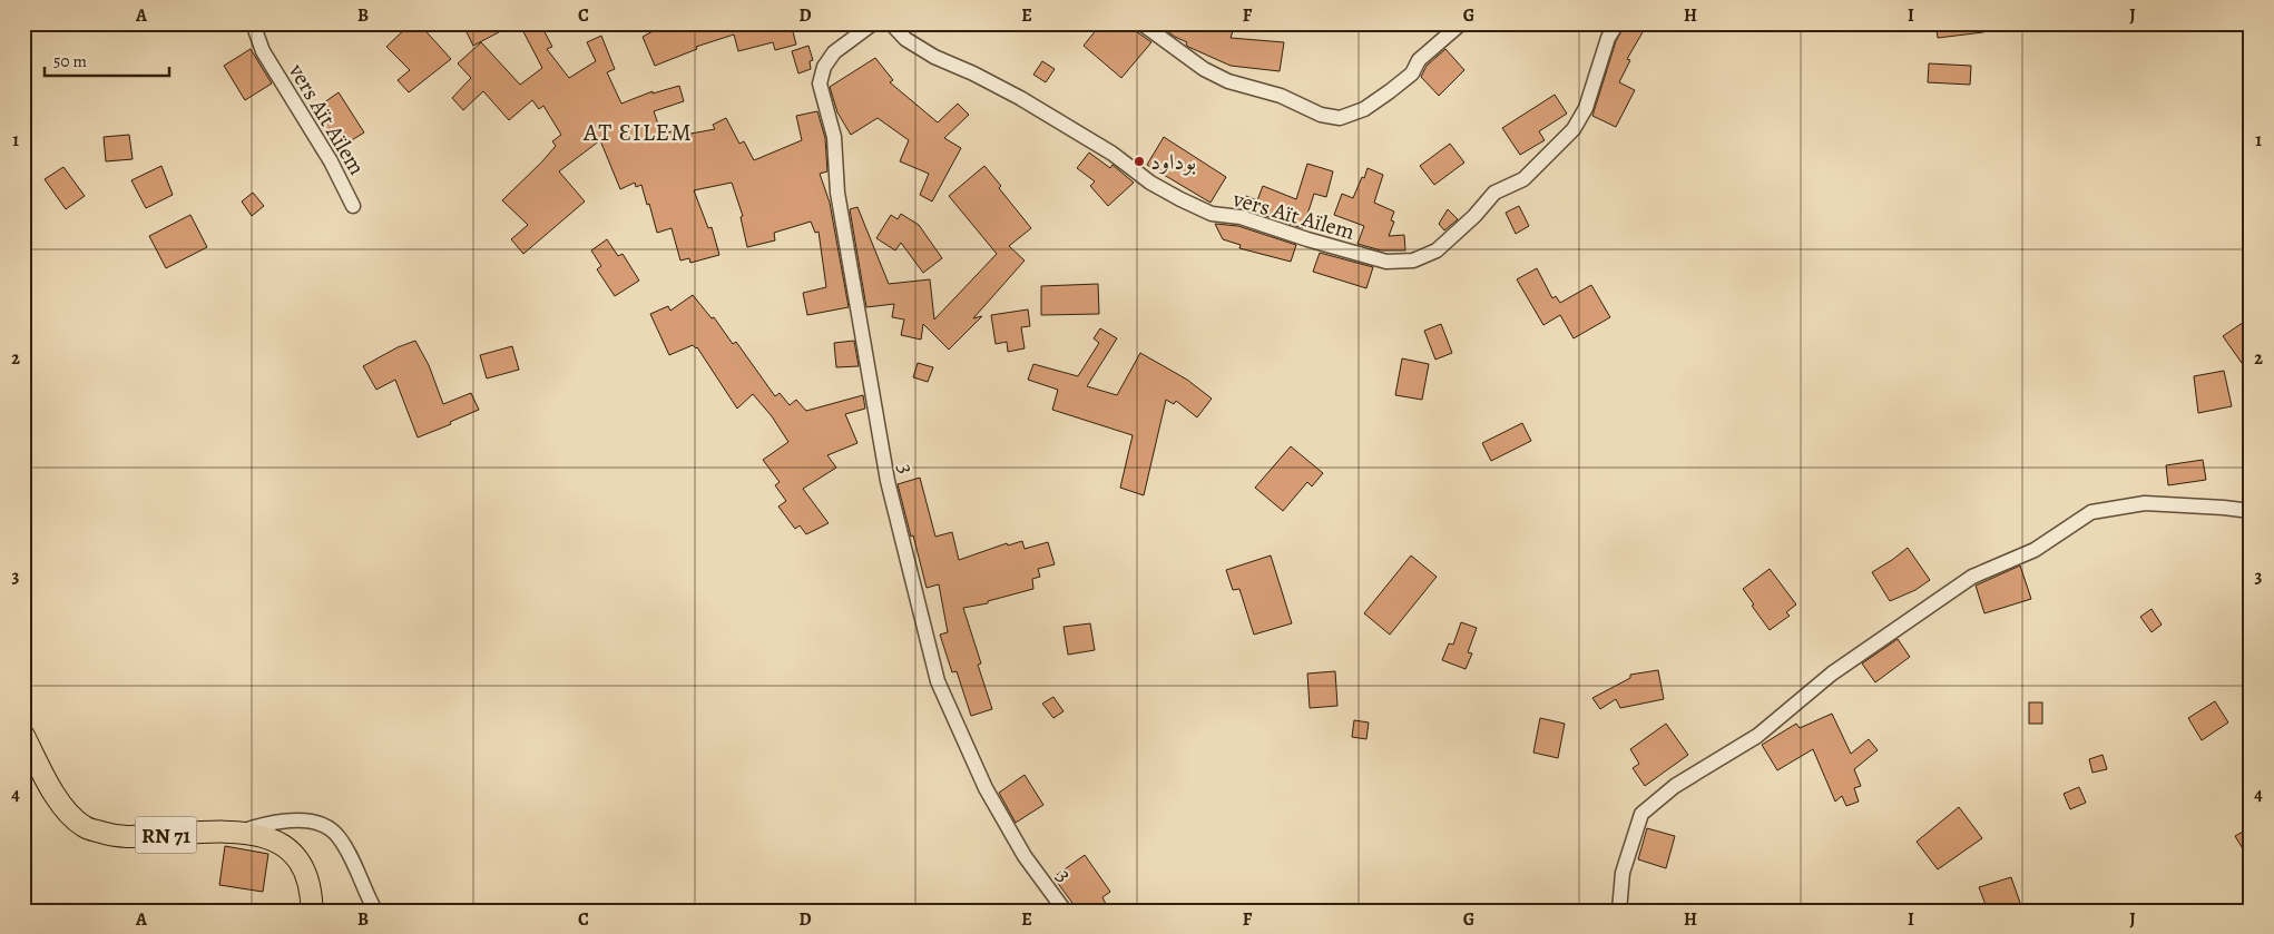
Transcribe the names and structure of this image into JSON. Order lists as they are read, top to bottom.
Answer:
{
  "streets": {
    "main road": ["RN 71"],
    "street": ["vers Aït Aïlem", "3"]
  },
  "districts": ["AT ƐILEM"],
  "places": ["بوداود"],
  "scale_bar": "50 m",
  "grid": {
    "columns": [
      "A",
      "B",
      "C",
      "D",
      "E",
      "F",
      "G",
      "H",
      "I",
      "J"
    ],
    "rows": [
      "1",
      "2",
      "3",
      "4"
    ]
  }
}
